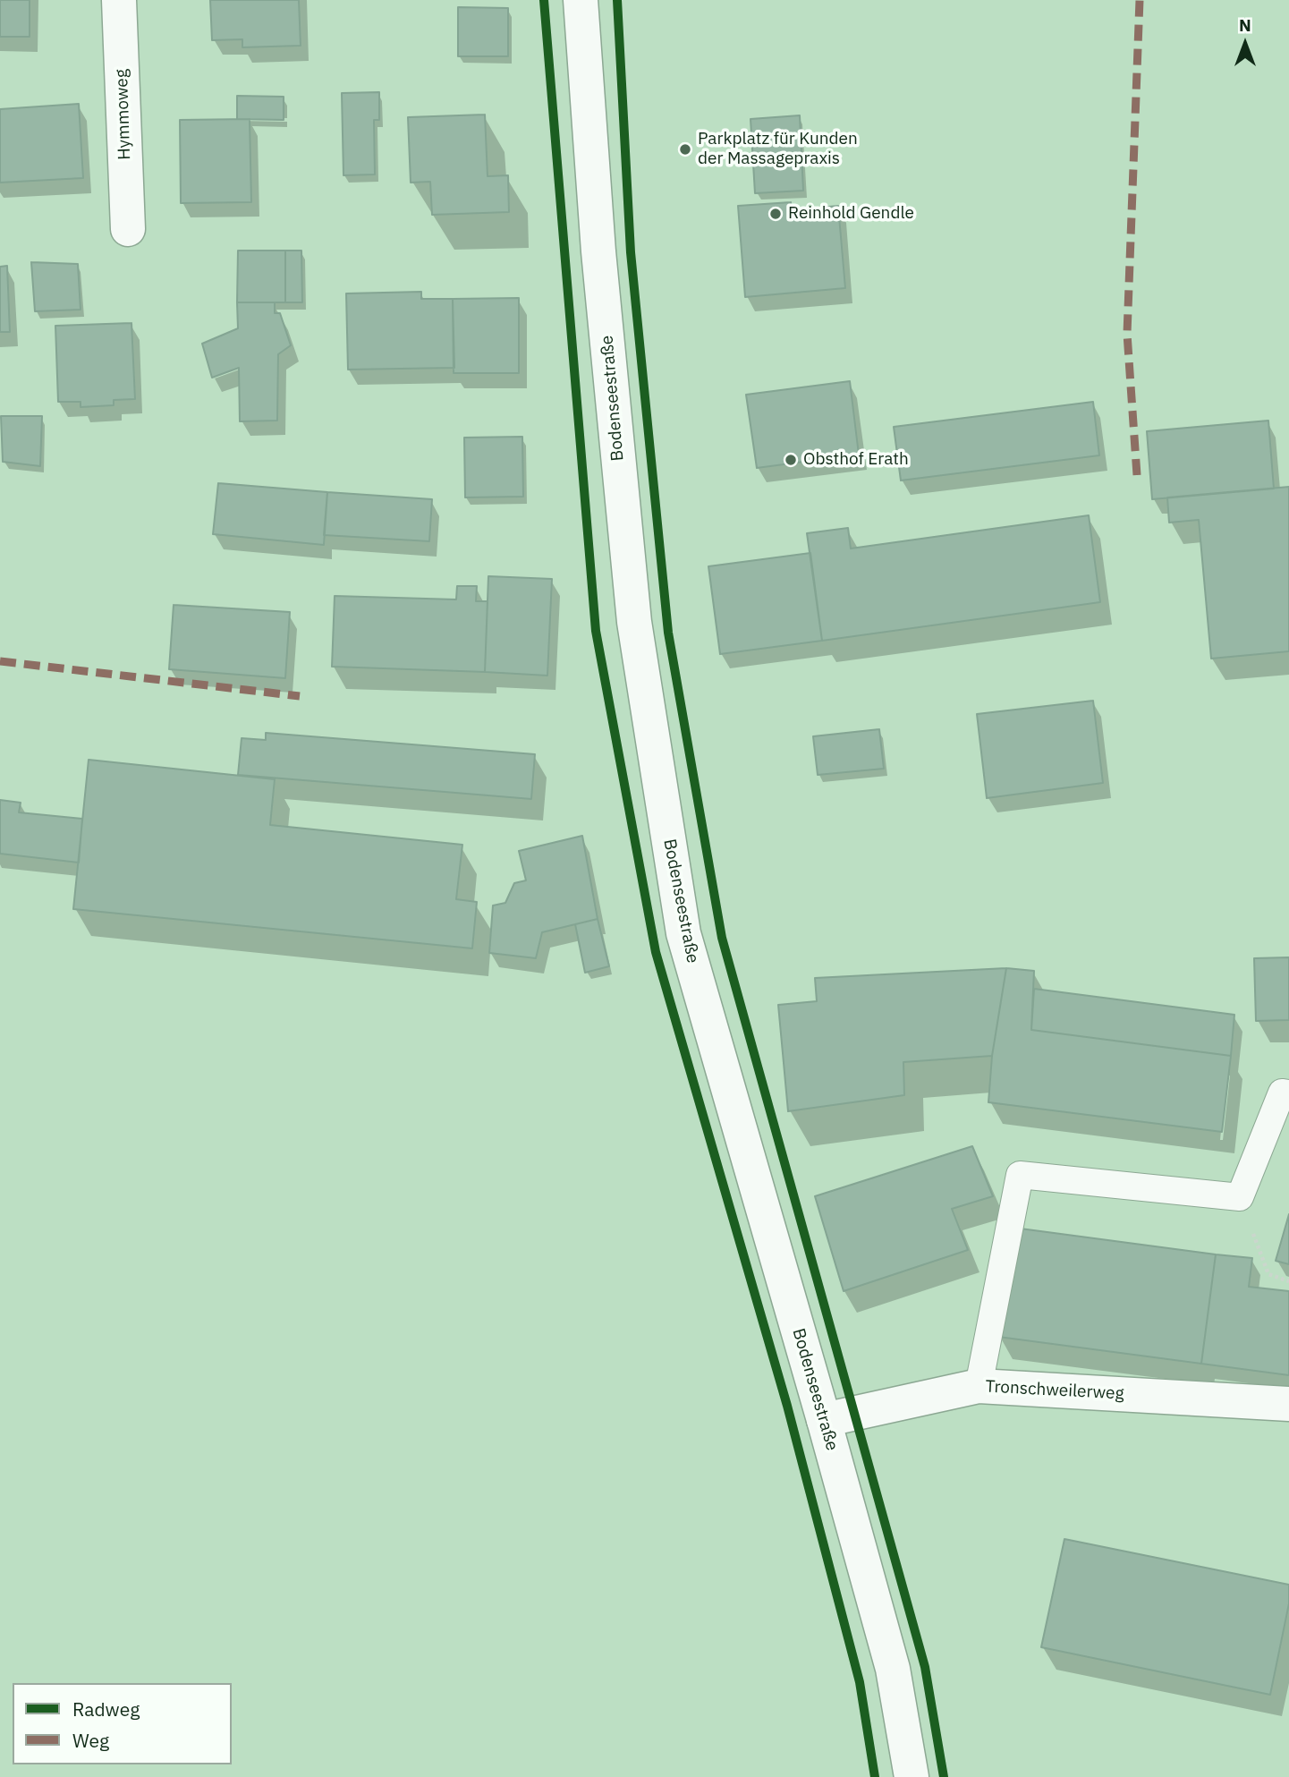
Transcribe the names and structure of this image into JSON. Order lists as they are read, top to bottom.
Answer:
{
  "streets": {
    "main road": ["Hymmoweg", "Bodenseestraße", "Tronschweilerweg"]
  },
  "crossings": [
    ["Bodenseestraße", "Tronschweilerweg"]
  ],
  "places": ["Parkplatz für Kunden der Massagepraxis", "Reinhold Gendle", "Obsthof Erath"],
  "legend": ["Radweg", "Weg"],
  "north": "top"
}
